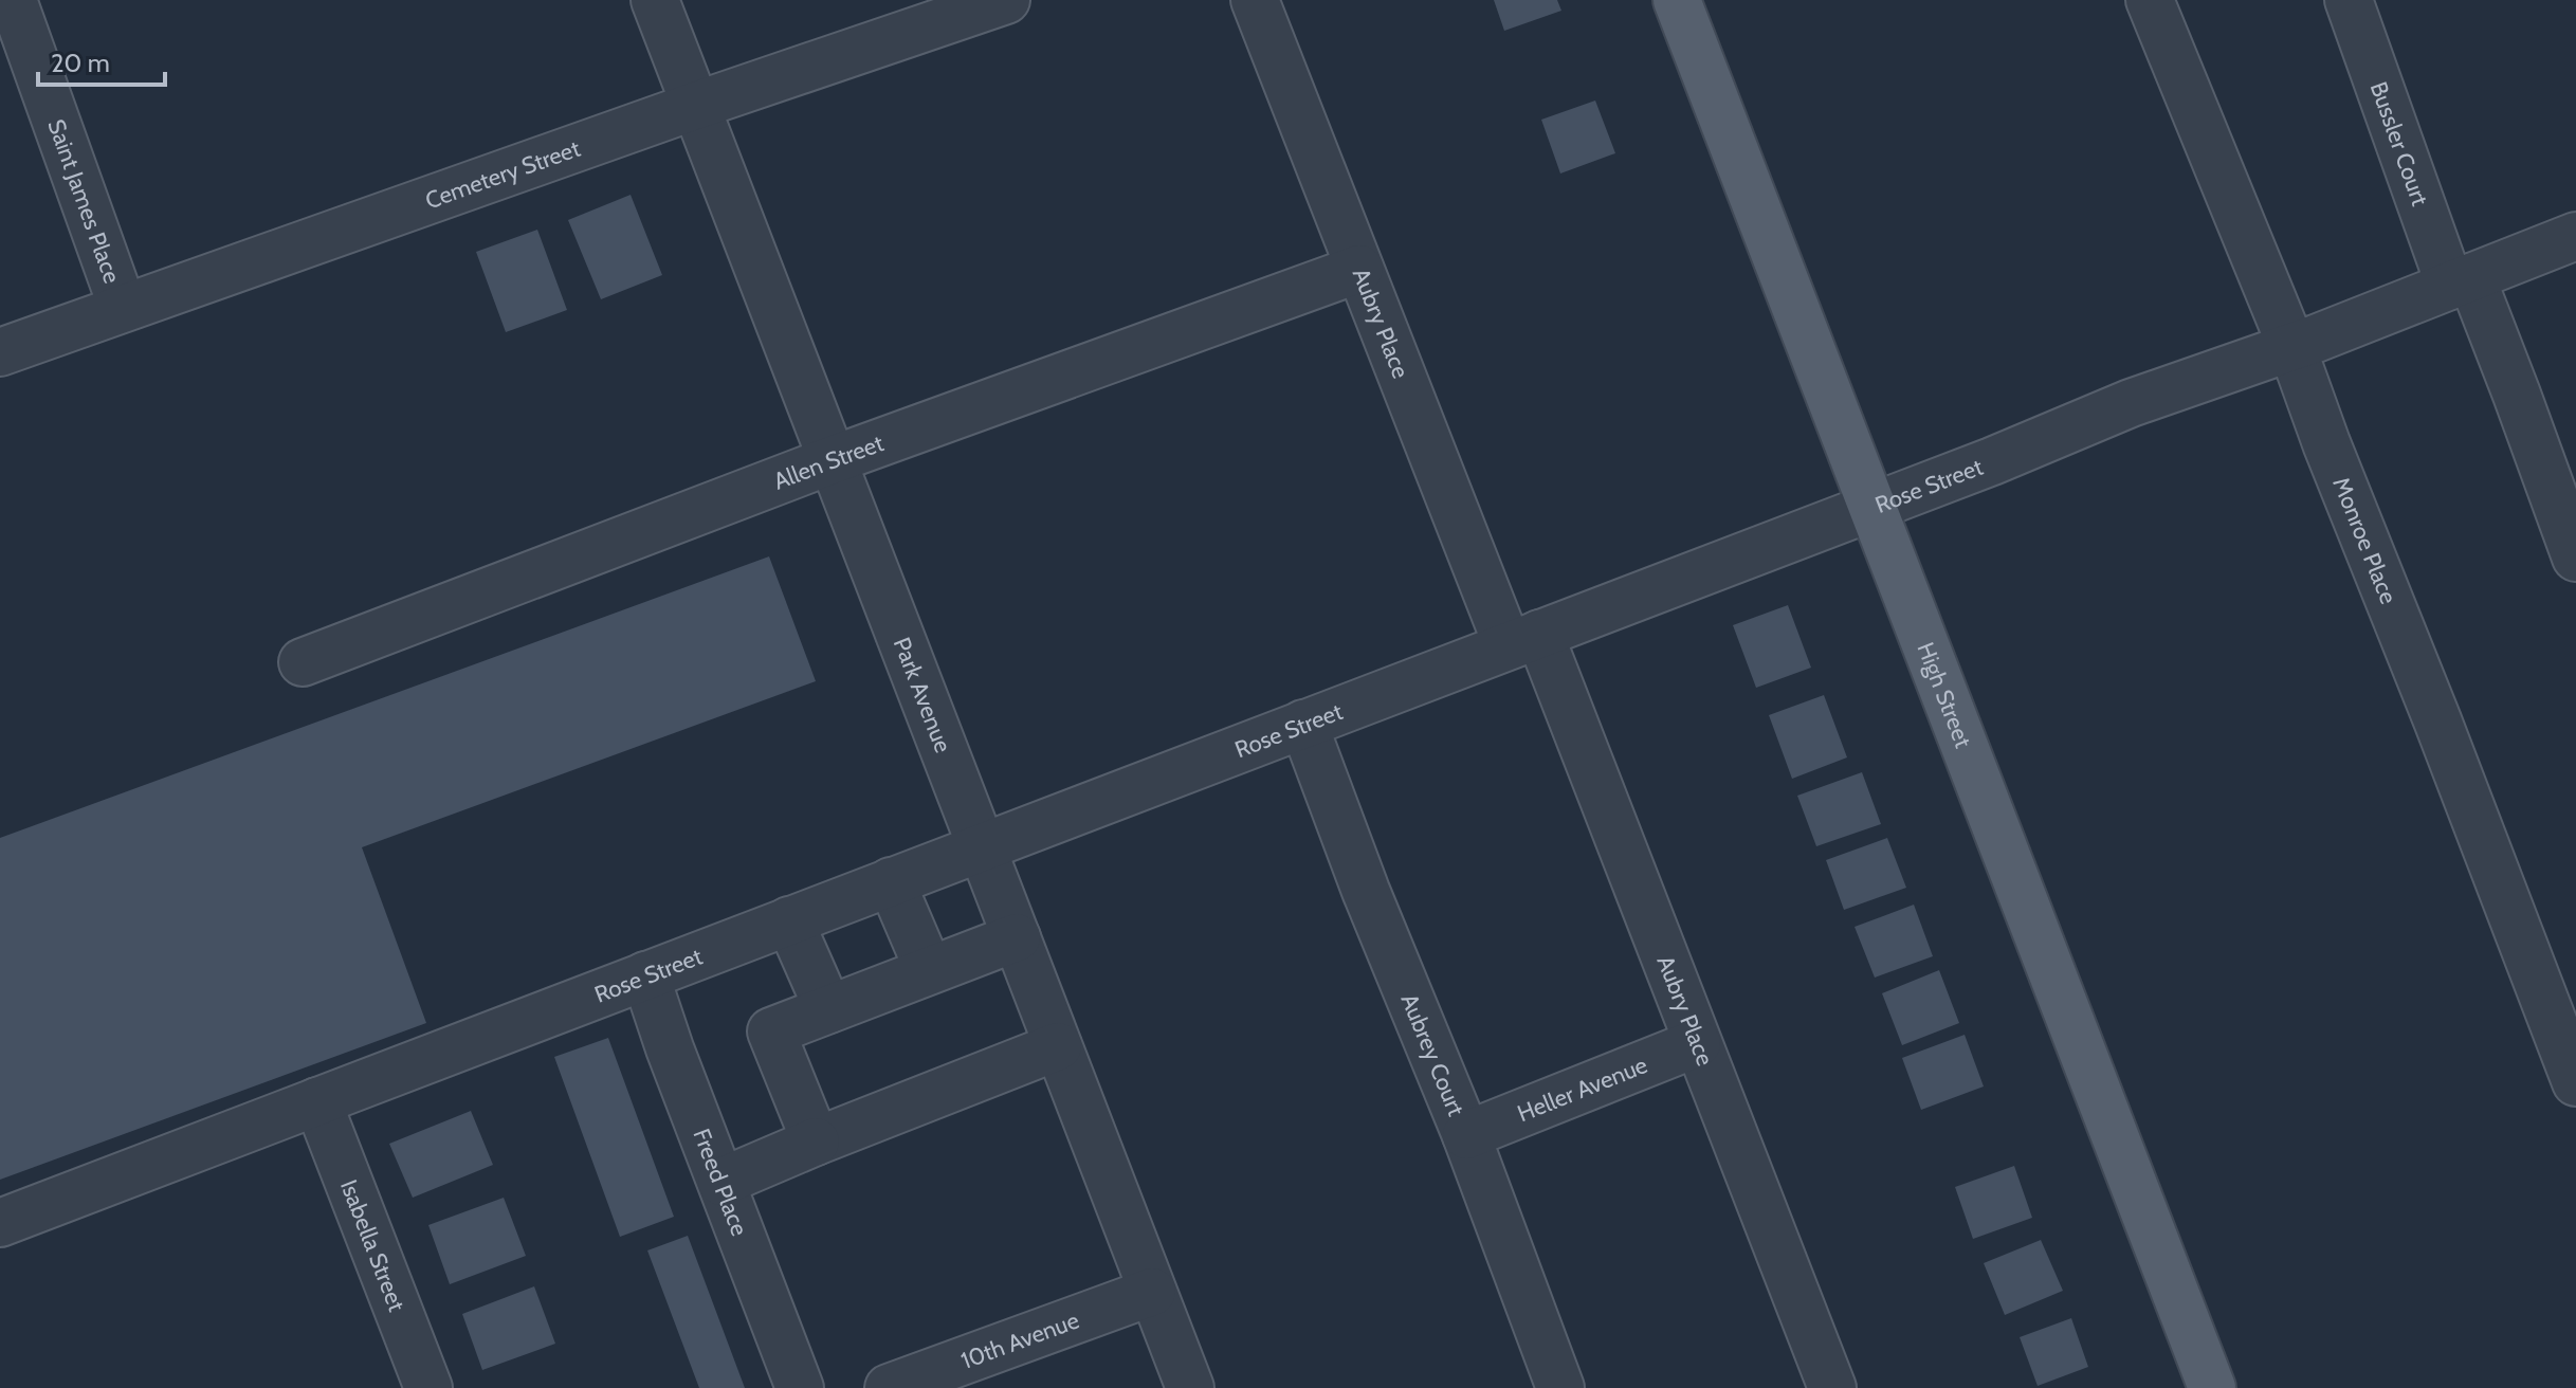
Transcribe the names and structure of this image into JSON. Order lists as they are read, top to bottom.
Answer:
{
  "streets": {
    "main road": ["High Street"],
    "street": [
      "Bussler Court",
      "Cemetery Street",
      "Saint James Place",
      "Aubry Place",
      "Allen Street",
      "Rose Street",
      "Monroe Place",
      "Park Avenue",
      "Aubrey Court",
      "Heller Avenue",
      "Freed Place",
      "Isabella Street",
      "10th Avenue"
    ]
  },
  "crossings": [
    ["Bussler Court", "Rose Street"],
    ["Cemetery Street", "Saint James Place"],
    ["Cemetery Street", "Park Avenue"],
    ["Aubry Place", "Allen Street"],
    ["Aubry Place", "Rose Street"],
    ["Aubry Place", "Heller Avenue"],
    ["Allen Street", "Park Avenue"],
    ["Rose Street", "Monroe Place"],
    ["Rose Street", "Park Avenue"],
    ["Rose Street", "High Street"],
    ["Rose Street", "Aubrey Court"],
    ["Rose Street", "Freed Place"],
    ["Rose Street", "Isabella Street"],
    ["Park Avenue", "10th Avenue"],
    ["Aubrey Court", "Heller Avenue"]
  ],
  "scale_bar": "20 m"
}
